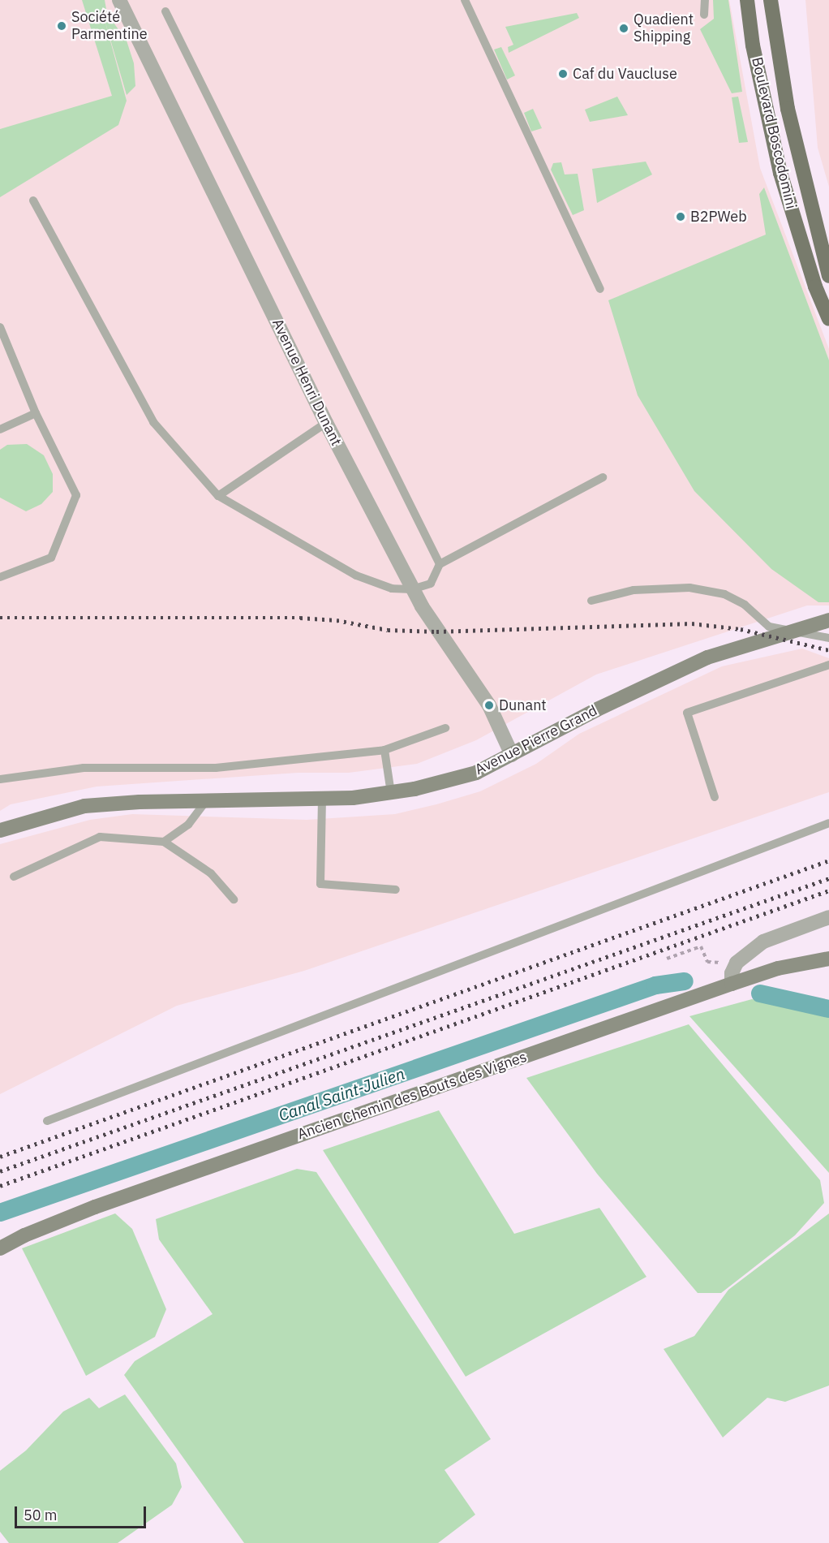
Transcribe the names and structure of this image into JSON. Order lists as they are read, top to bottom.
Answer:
{
  "streets": {
    "main road": ["Boulevard Boscodomini"],
    "street": ["Avenue Henri Dunant", "Avenue Pierre Grand", "Ancien Chemin des Bouts des Vignes"]
  },
  "crossings": [
    ["Avenue Henri Dunant", "Avenue Pierre Grand"]
  ],
  "water": ["Canal Saint-Julien"],
  "places": [
    "Société Parmentine",
    "Quadient Shipping",
    "Caf du Vaucluse",
    "B2PWeb",
    "Dunant"
  ],
  "scale_bar": "50 m"
}
